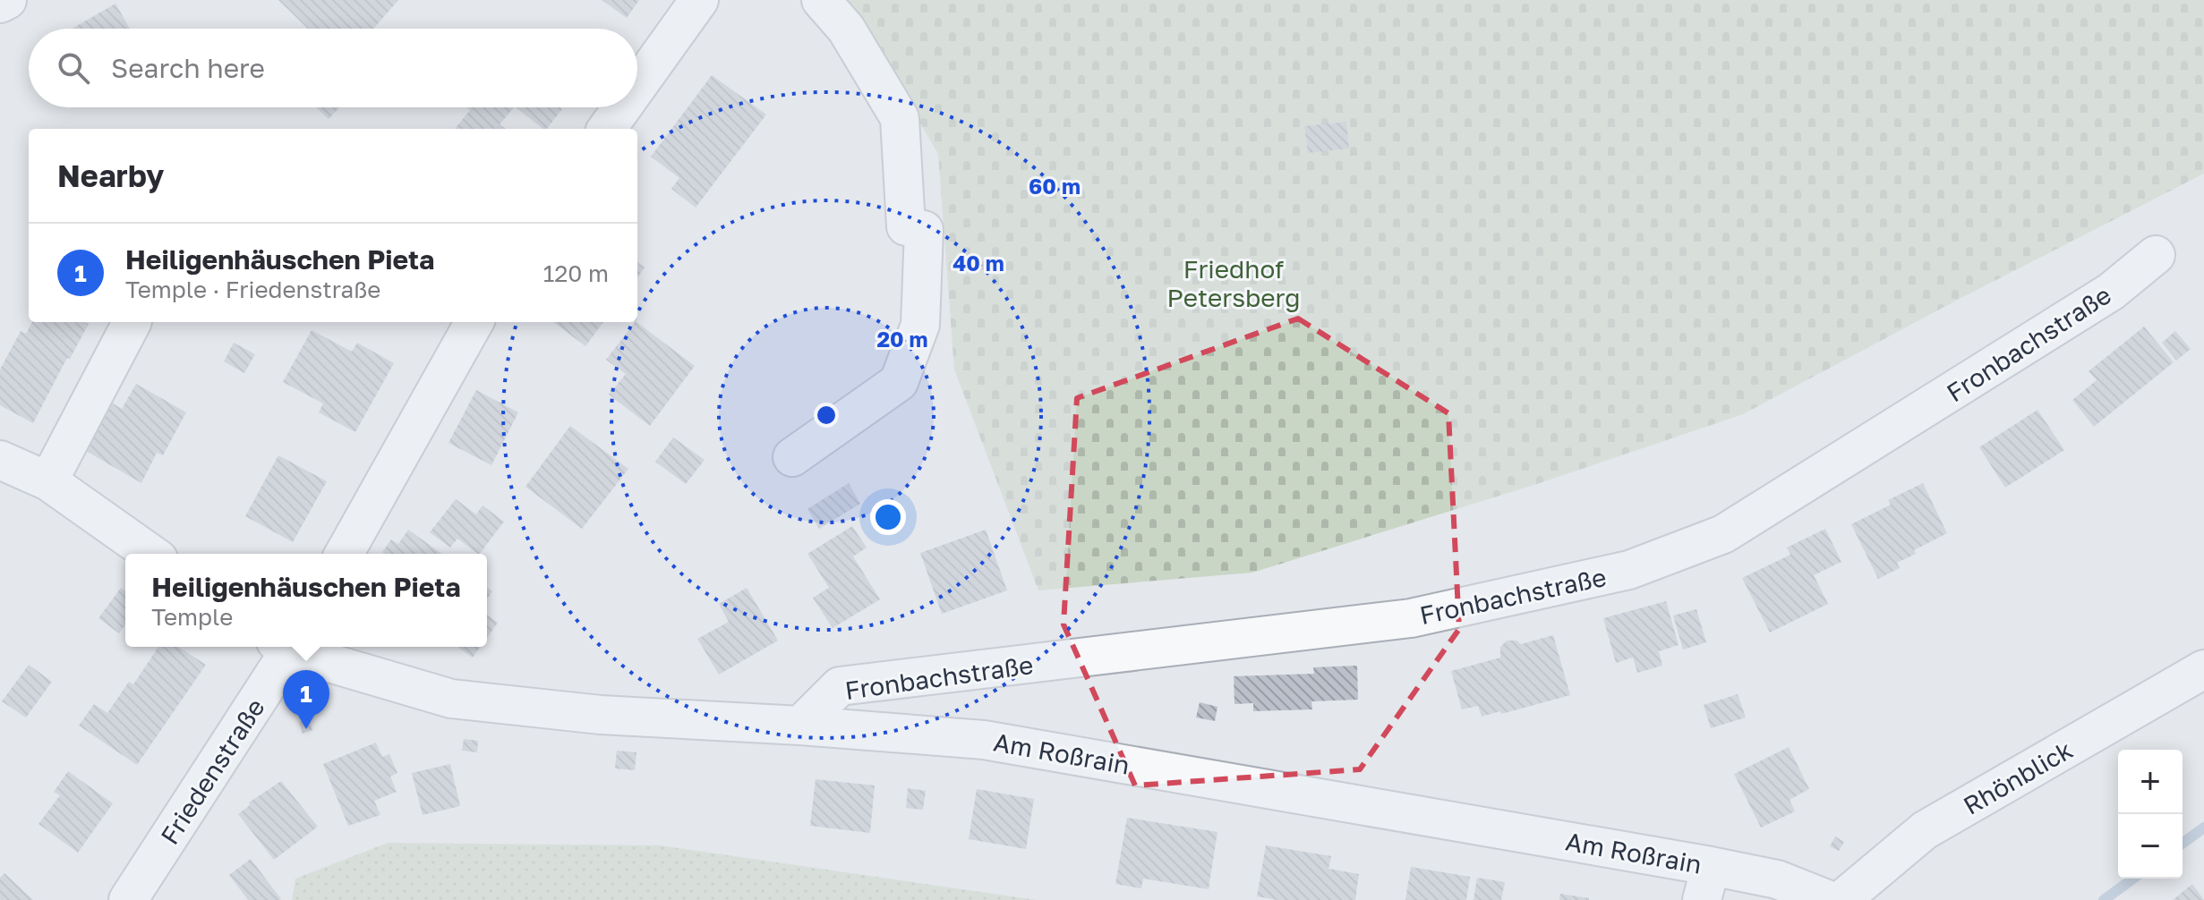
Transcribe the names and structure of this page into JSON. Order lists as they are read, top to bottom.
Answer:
{
  "streets": {
    "street": [
      "Fronbachstraße",
      "Am Roßrain",
      "Friedenstraße",
      "Rhönblick"
    ]
  },
  "crossings": [
    ["Fronbachstraße", "Am Roßrain"]
  ],
  "parks": ["Friedhof Petersberg"],
  "page": {
    "search": "Search here",
    "heading": "Nearby",
    "list": [
      {
        "mark": "1",
        "name": "Heiligenhäuschen Pieta",
        "note": "Temple · Friedenstraße",
        "value": "120 m"
      }
    ],
    "popup": ["Heiligenhäuschen Pieta", "Temple"],
    "pins": "1",
    "map_buttons": ["+", "−"]
  },
  "rings": ["60 m", "40 m", "20 m"]
}
